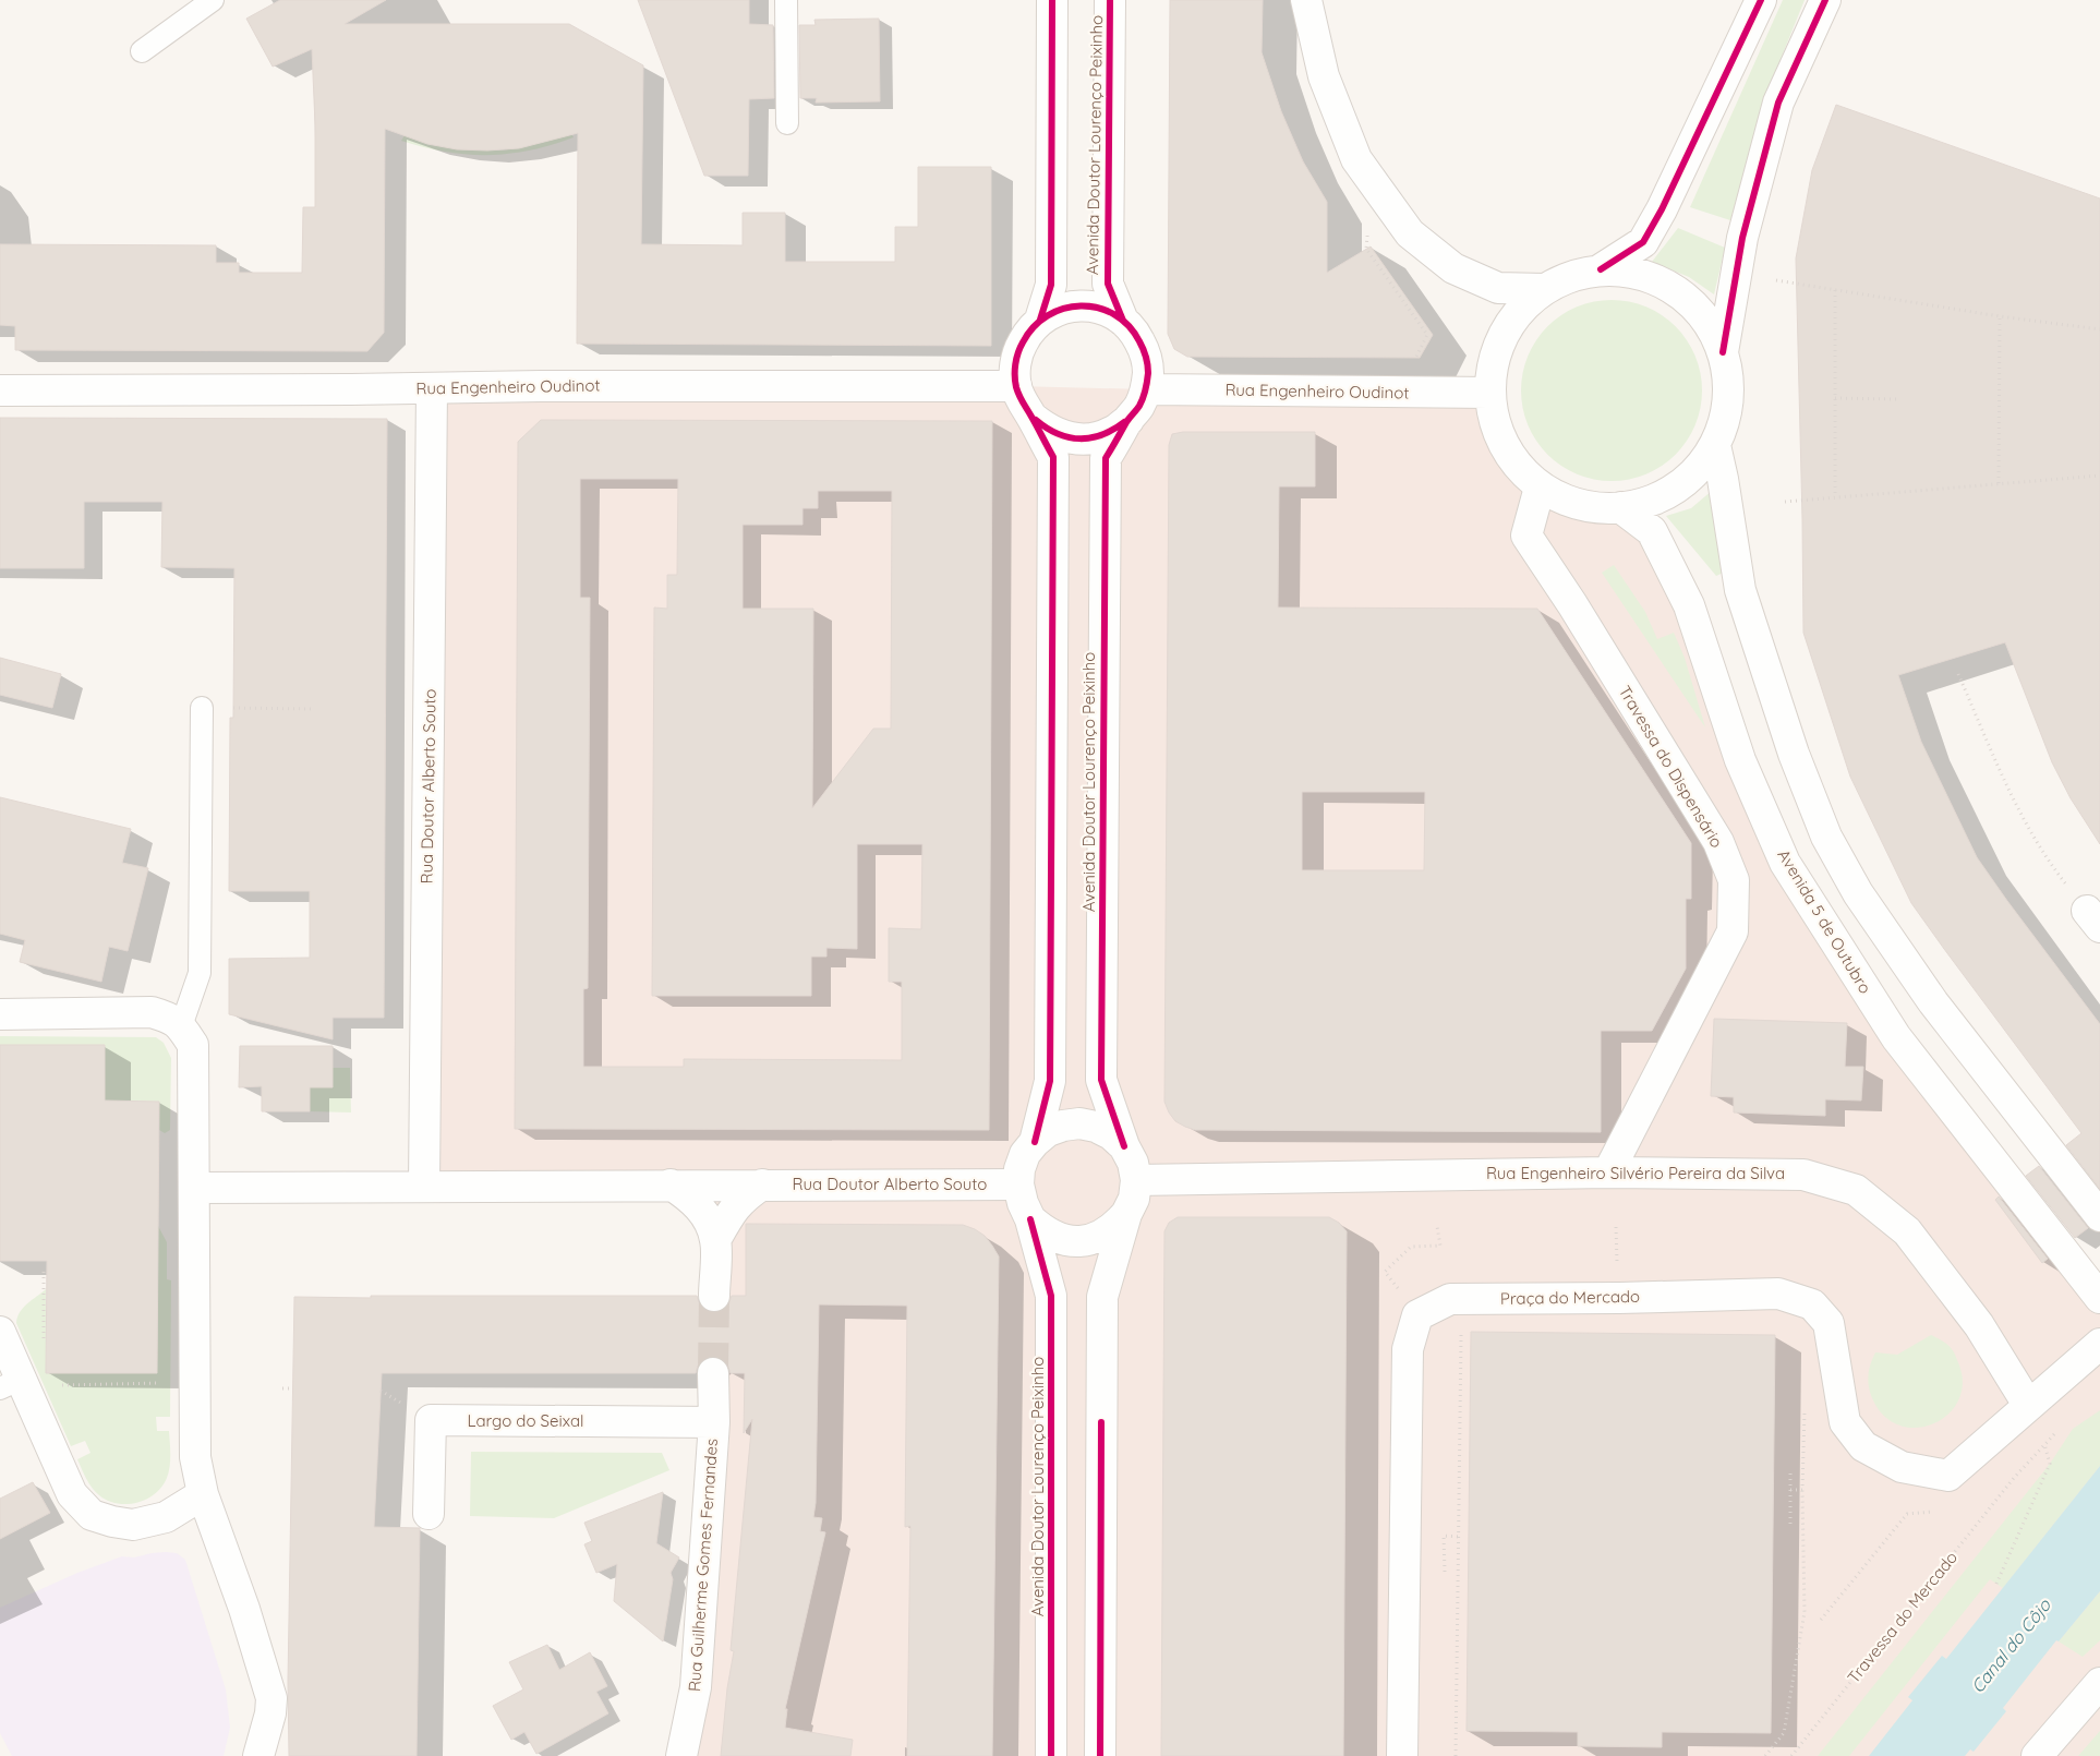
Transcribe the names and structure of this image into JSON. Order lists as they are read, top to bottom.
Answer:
{
  "streets": {
    "street": [
      "Avenida Doutor Lourenço Peixinho",
      "Rua Engenheiro Oudinot",
      "Travessa do Dispensário",
      "Rua Doutor Alberto Souto",
      "Avenida 5 de Outubro",
      "Rua Engenheiro Silvério Pereira da Silva",
      "Praça do Mercado",
      "Largo do Seixal",
      "Rua Guilherme Gomes Fernandes"
    ],
    "path": ["Travessa do Mercado"]
  },
  "crossings": [
    ["Avenida Doutor Lourenço Peixinho", "Rua Engenheiro Oudinot"],
    ["Avenida Doutor Lourenço Peixinho", "Rua Doutor Alberto Souto"],
    ["Avenida Doutor Lourenço Peixinho", "Rua Engenheiro Silvério Pereira da Silva"],
    ["Rua Engenheiro Oudinot", "Rua Doutor Alberto Souto"],
    ["Travessa do Dispensário", "Rua Engenheiro Silvério Pereira da Silva"],
    ["Rua Doutor Alberto Souto", "Rua Engenheiro Silvério Pereira da Silva"],
    ["Rua Engenheiro Silvério Pereira da Silva", "Praça do Mercado"],
    ["Largo do Seixal", "Rua Guilherme Gomes Fernandes"]
  ],
  "water": ["Canal do Côjo"]
}
